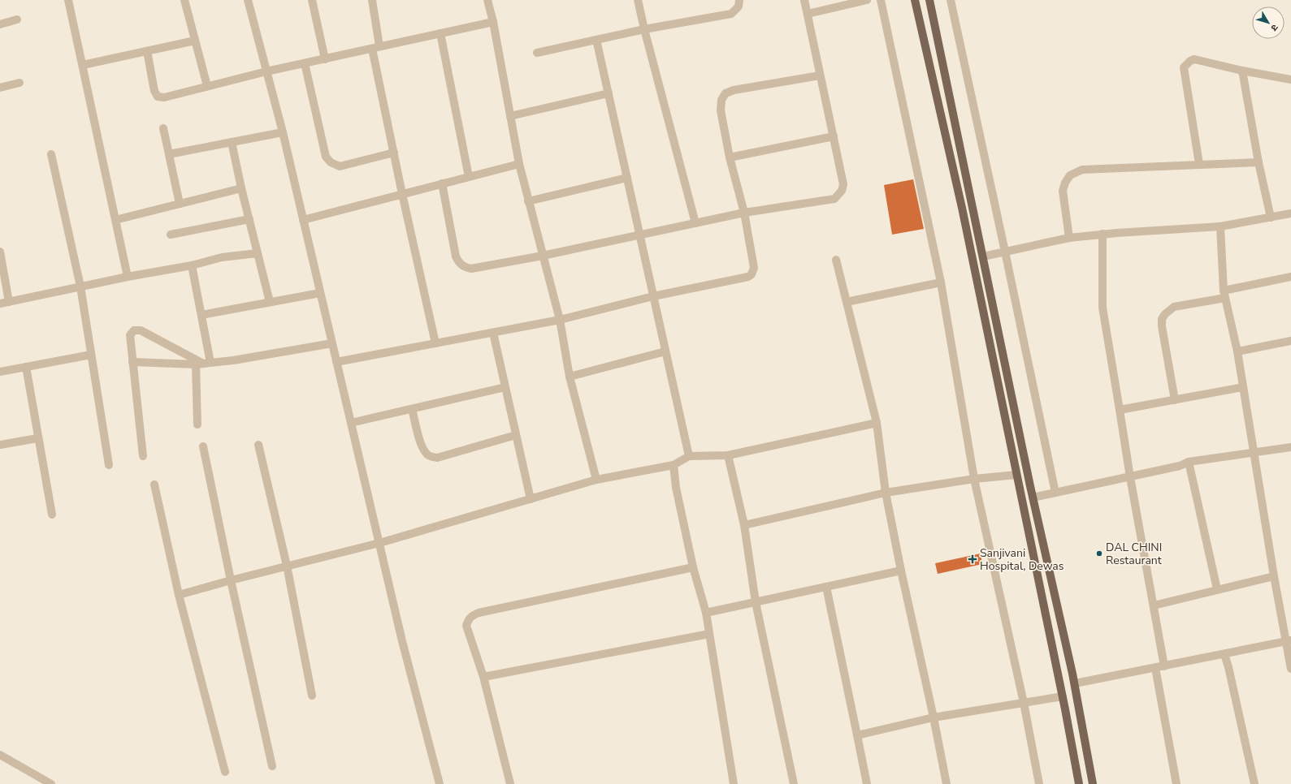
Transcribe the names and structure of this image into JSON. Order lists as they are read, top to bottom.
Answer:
{
  "places": {
    "other": ["DAL CHINI Restaurant"],
    "health": ["Sanjivani Hospital, Dewas"]
  },
  "north": "bottom right"
}
